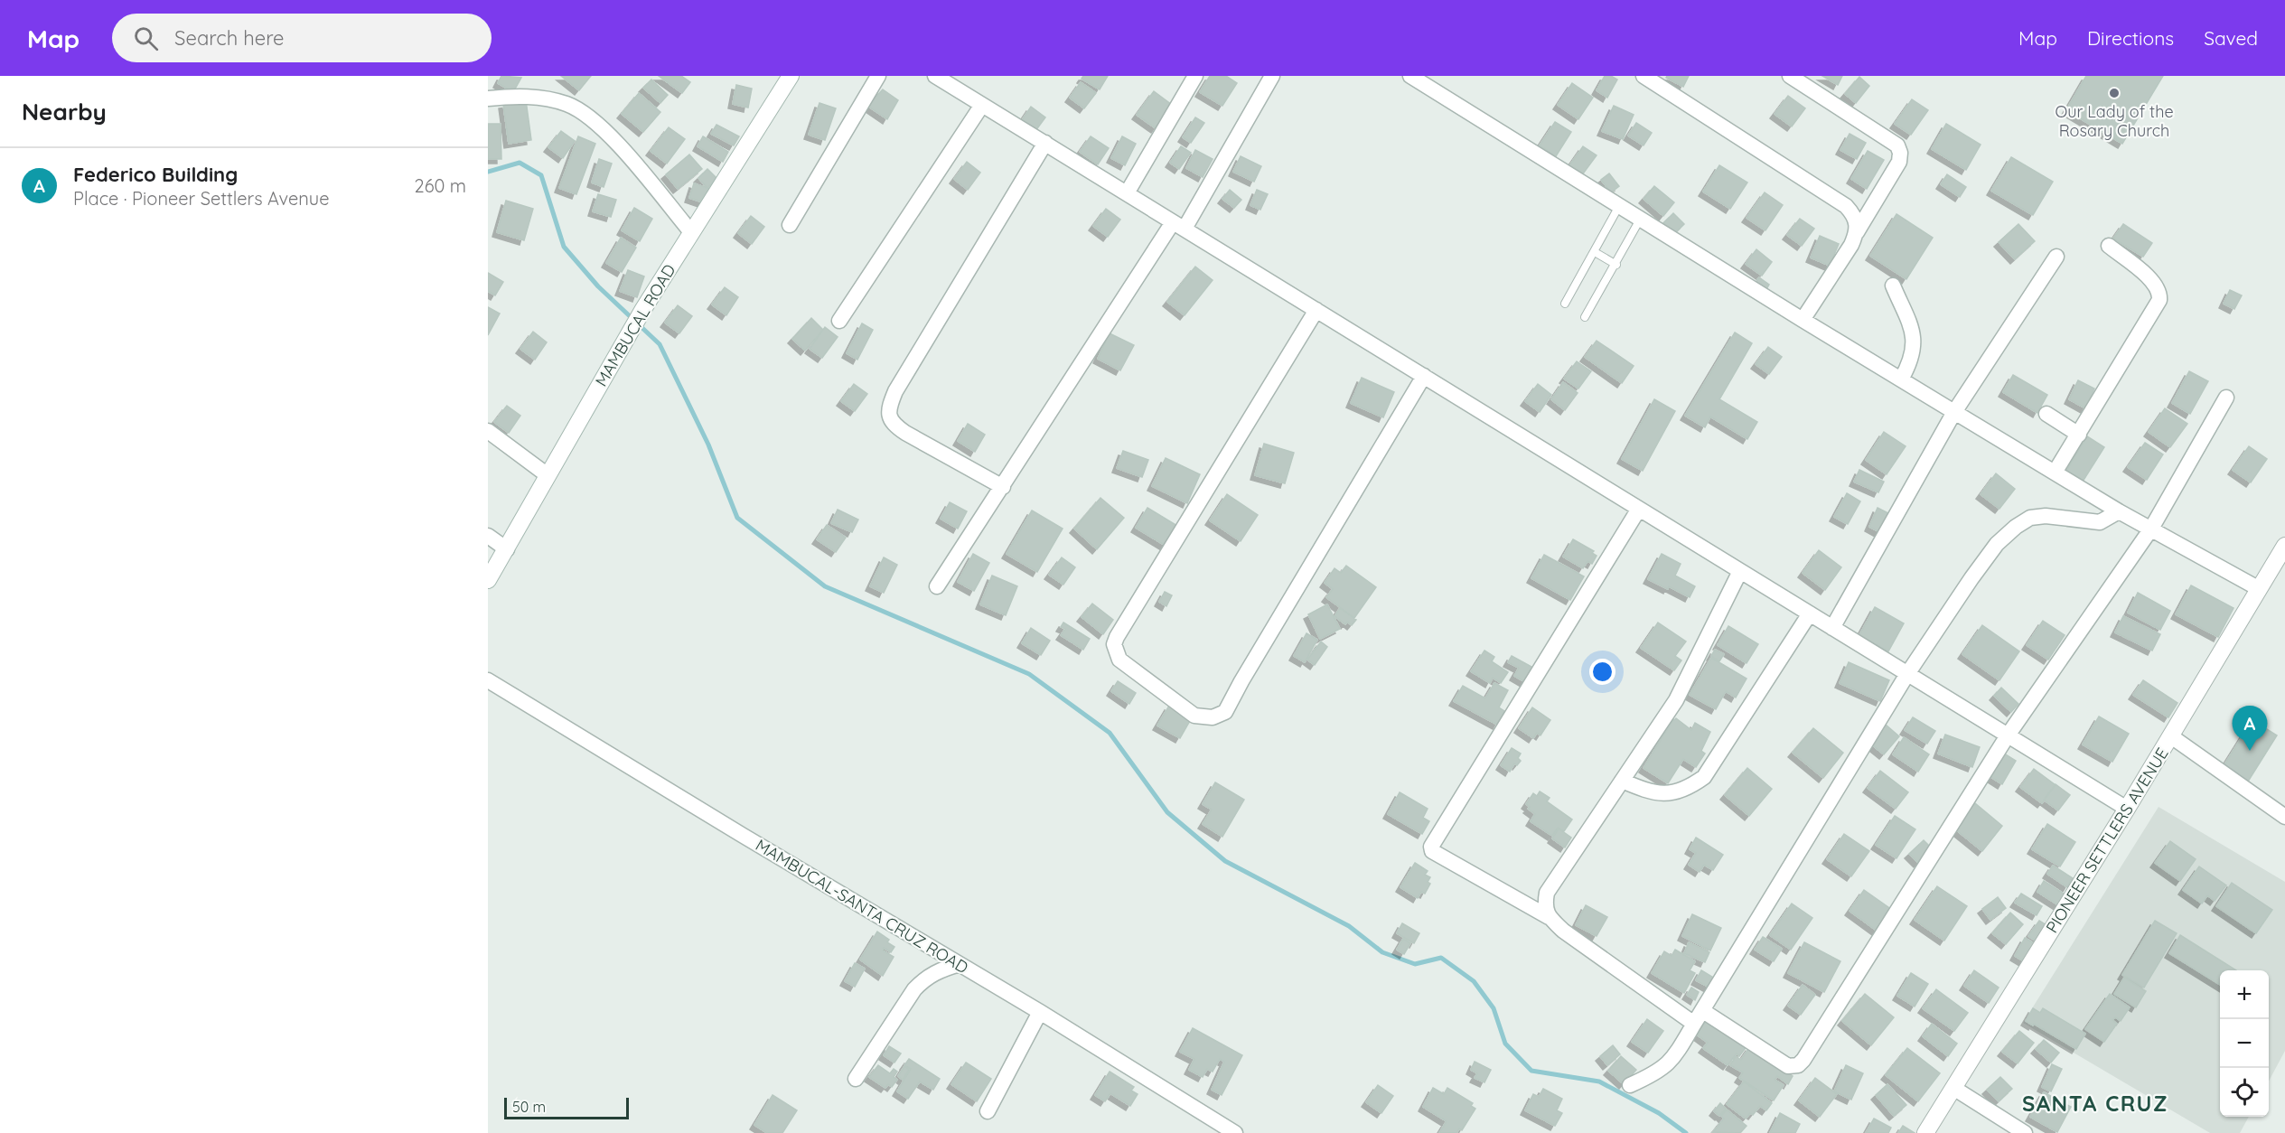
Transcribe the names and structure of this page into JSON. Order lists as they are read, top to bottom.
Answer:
{
  "streets": {
    "street": ["MAMBUCAL ROAD", "PIONEER SETTLERS AVENUE", "MAMBUCAL-SANTA CRUZ ROAD"]
  },
  "districts": ["SANTA CRUZ"],
  "places": ["Our Lady of the Rosary Church"],
  "scale_bar": "50 m",
  "page": {
    "header": "Map",
    "search": "Search here",
    "nav": ["Map", "Directions", "Saved"],
    "heading": "Nearby",
    "list": [
      {
        "mark": "A",
        "name": "Federico Building",
        "note": "Place · Pioneer Settlers Avenue",
        "value": "260 m"
      }
    ],
    "pins": "A",
    "map_buttons": ["+", "−"],
    "scale": "50 m"
  }
}
